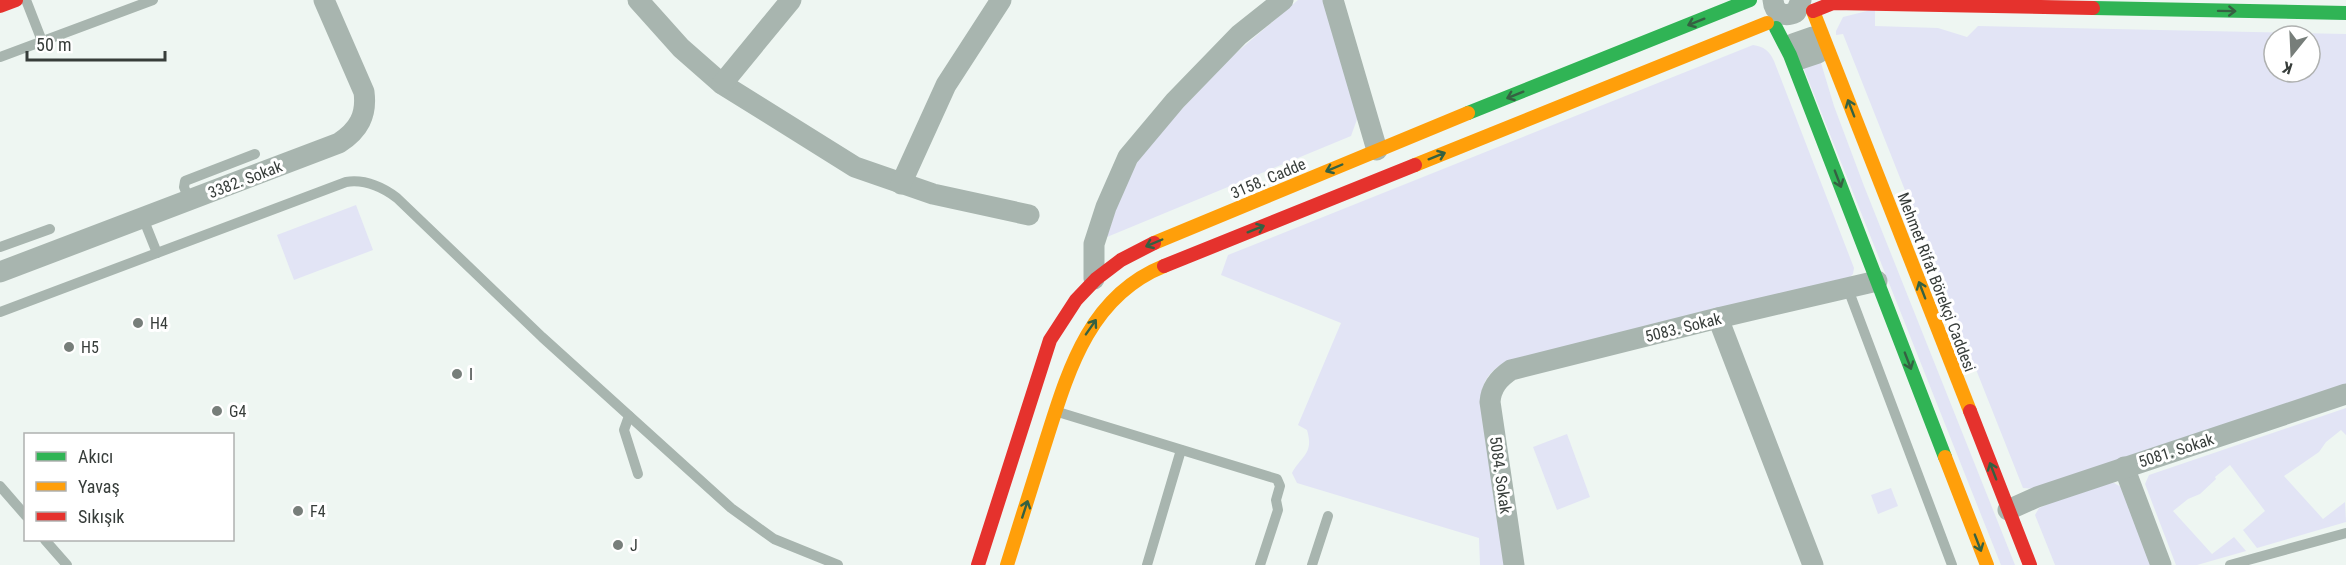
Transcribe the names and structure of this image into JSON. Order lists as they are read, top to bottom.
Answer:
{
  "streets": {
    "street": [
      "3158. Cadde",
      "3382. Sokak",
      "Mehmet Rifat Börekçi Caddesi",
      "5083. Sokak",
      "5081. Sokak",
      "5084. Sokak"
    ]
  },
  "crossings": [
    ["Mehmet Rifat Börekçi Caddesi", "5081. Sokak"],
    ["5083. Sokak", "5084. Sokak"]
  ],
  "places": [
    "H4",
    "H5",
    "I",
    "G4",
    "F4",
    "J"
  ],
  "legend": ["Akıcı", "Yavaş", "Sıkışık"],
  "scale_bar": "50 m",
  "north": "bottom"
}
